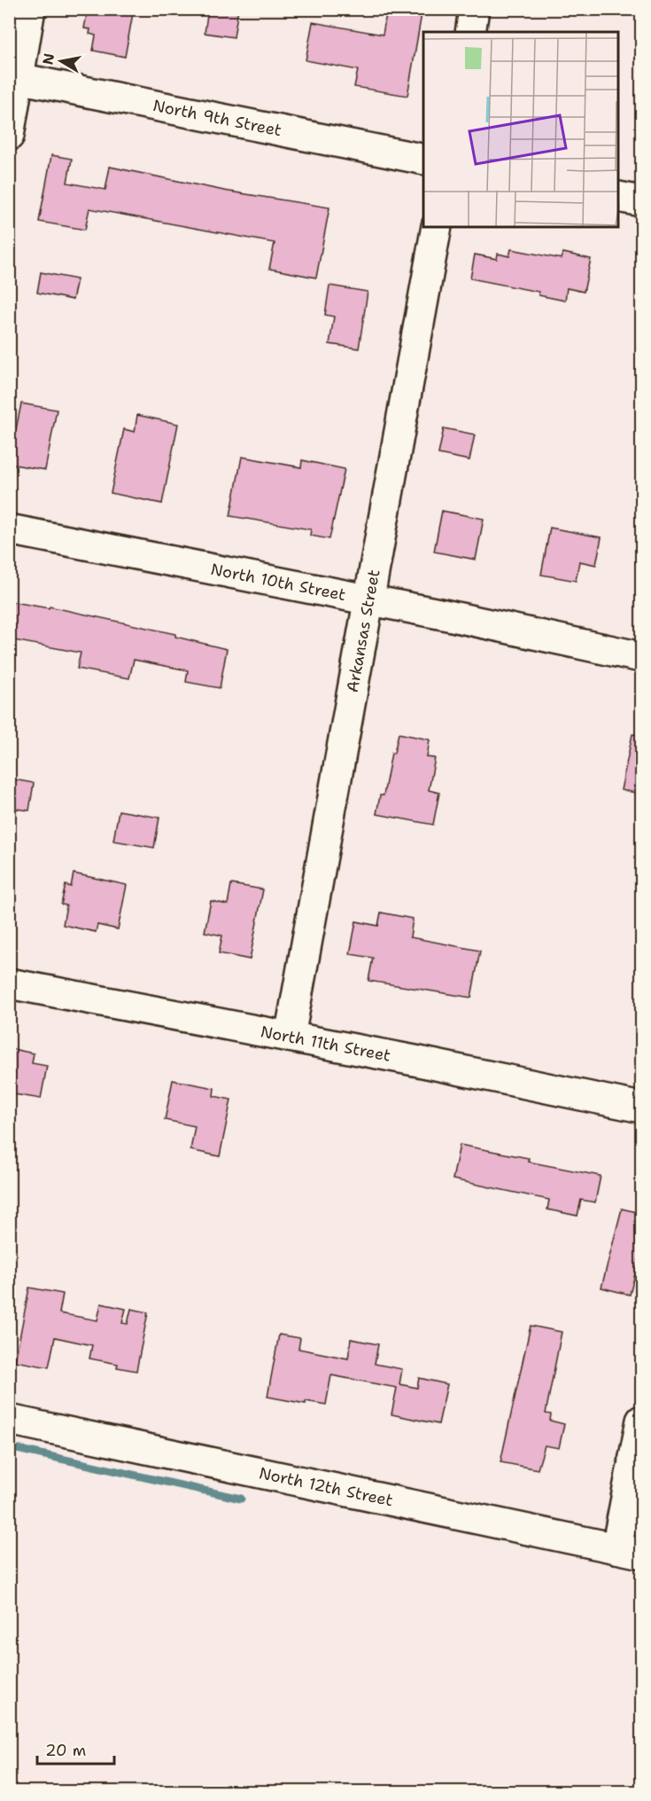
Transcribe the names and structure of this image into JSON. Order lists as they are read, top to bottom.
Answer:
{
  "streets": {
    "street": [
      "North 9th Street",
      "North 10th Street",
      "Arkansas Street",
      "North 11th Street",
      "North 12th Street"
    ]
  },
  "crossings": [
    ["North 10th Street", "Arkansas Street"],
    ["Arkansas Street", "North 11th Street"]
  ],
  "scale_bar": "20 m",
  "north": "left"
}
